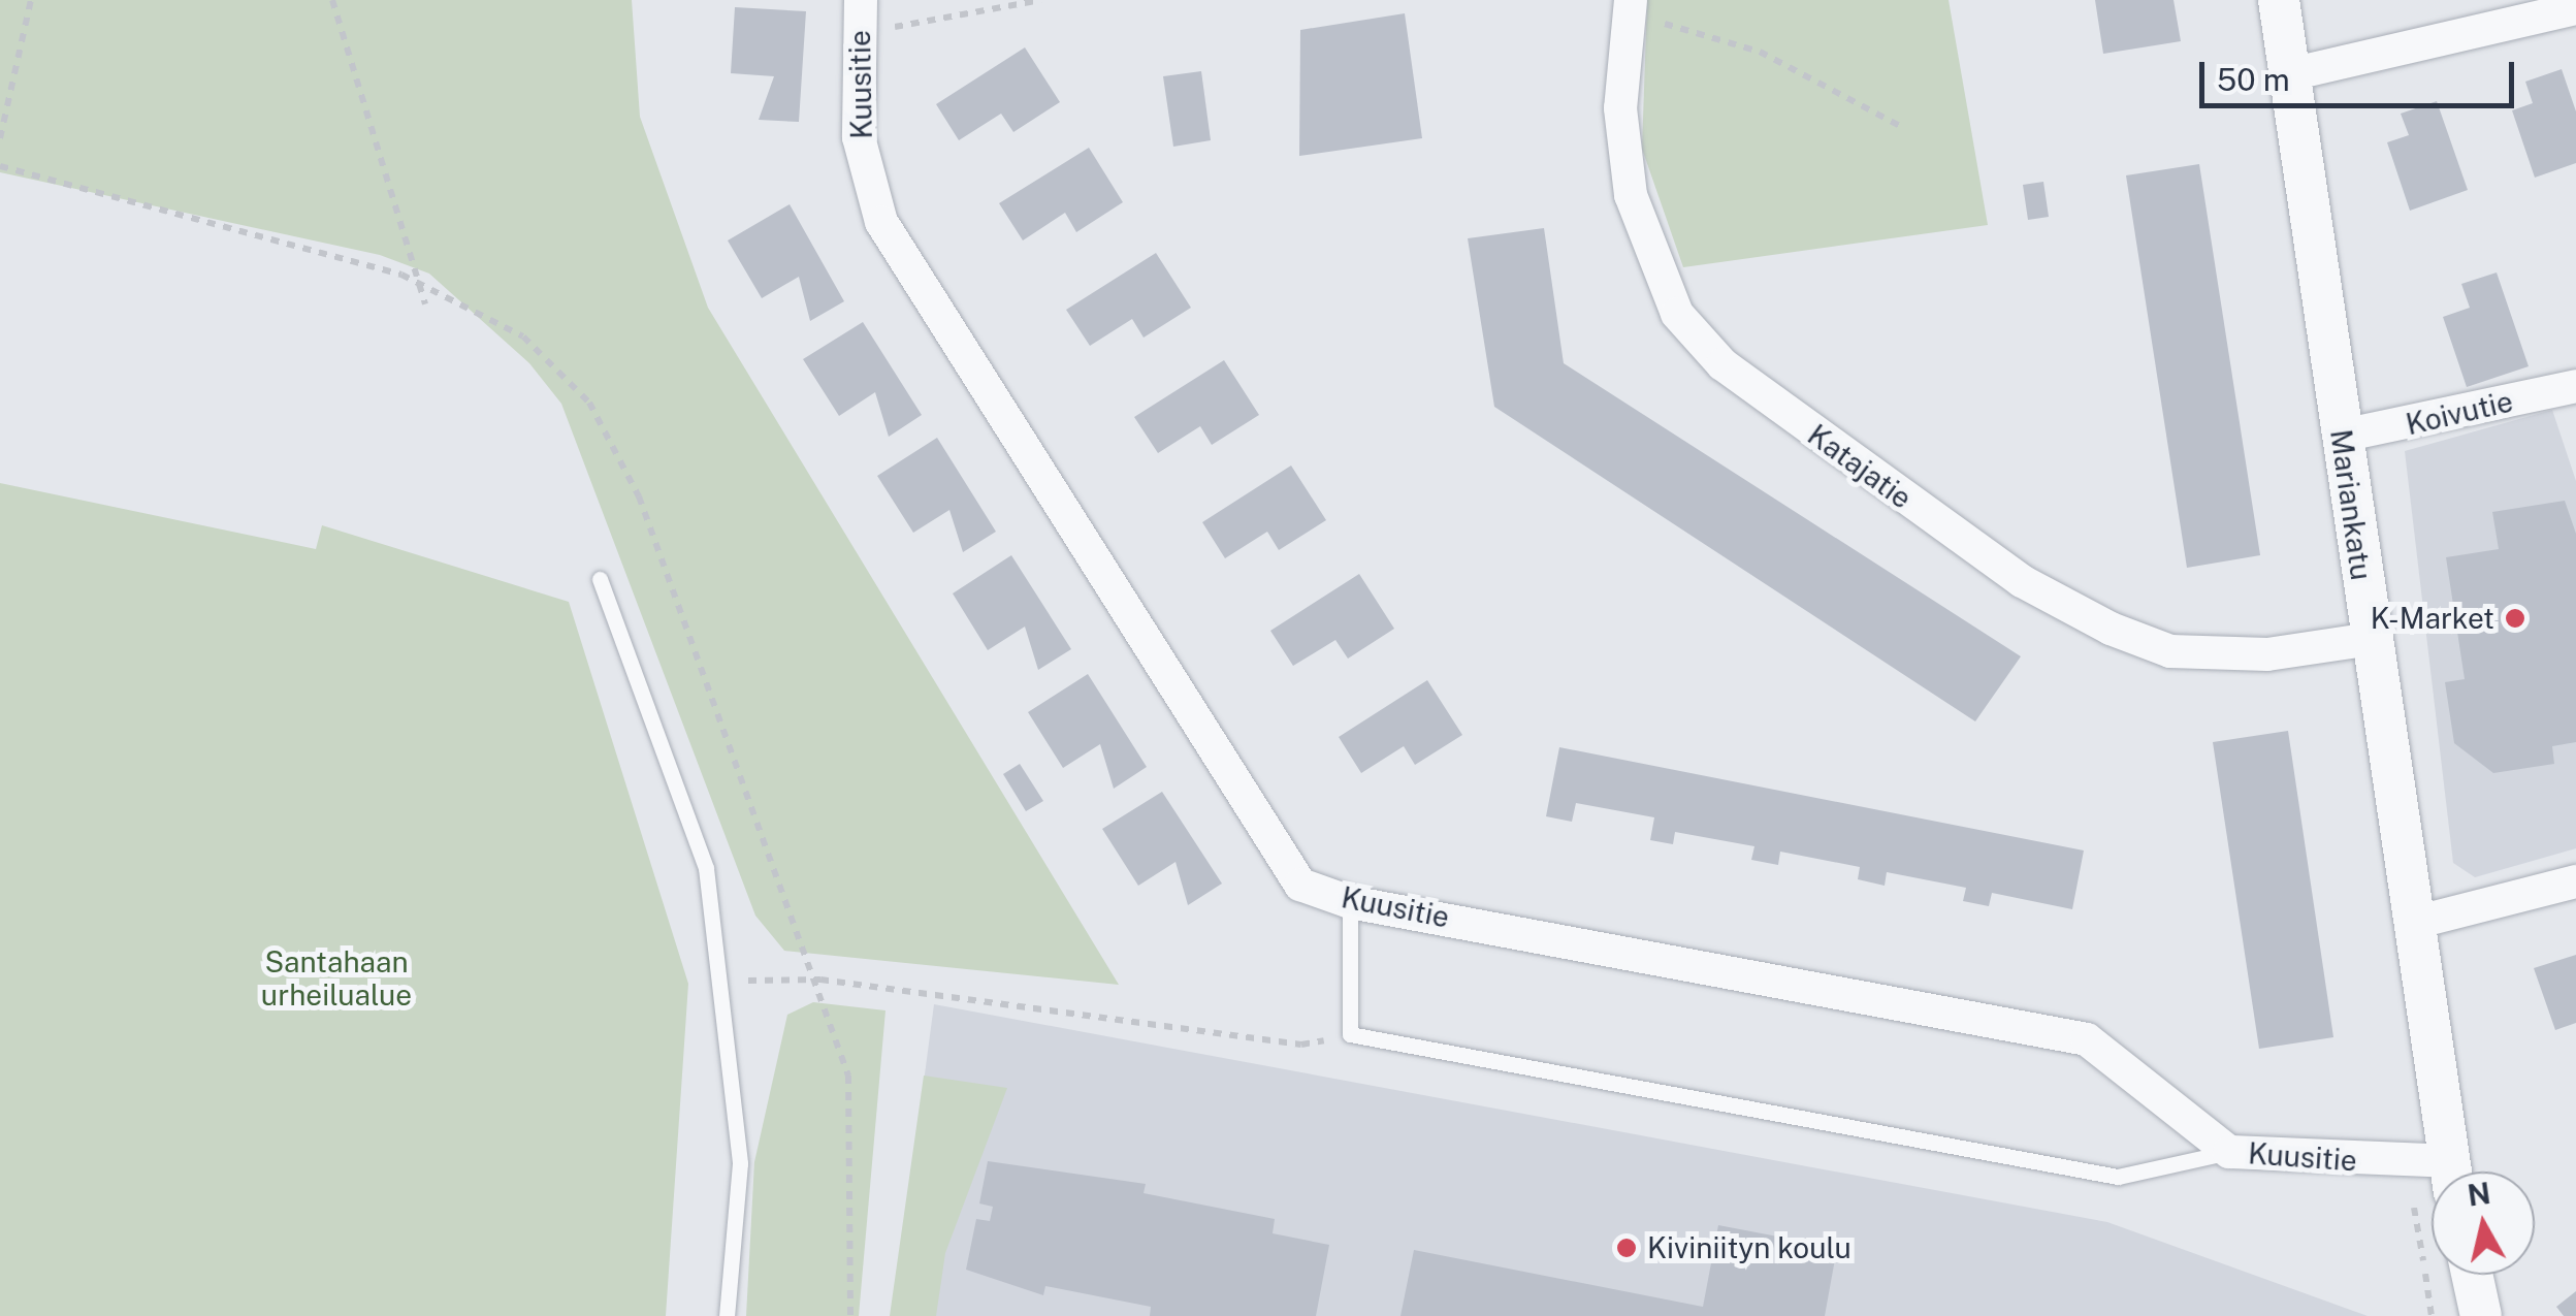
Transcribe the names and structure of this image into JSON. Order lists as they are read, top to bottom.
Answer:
{
  "streets": {
    "street": [
      "Kuusitie",
      "Koivutie",
      "Katajatie",
      "Mariankatu"
    ]
  },
  "crossings": [
    ["Koivutie", "Mariankatu"],
    ["Katajatie", "Mariankatu"]
  ],
  "parks": ["Santahaan urheilualue"],
  "places": ["K-Market", "Kiviniityn koulu"],
  "scale_bar": "50 m",
  "north": "top"
}
